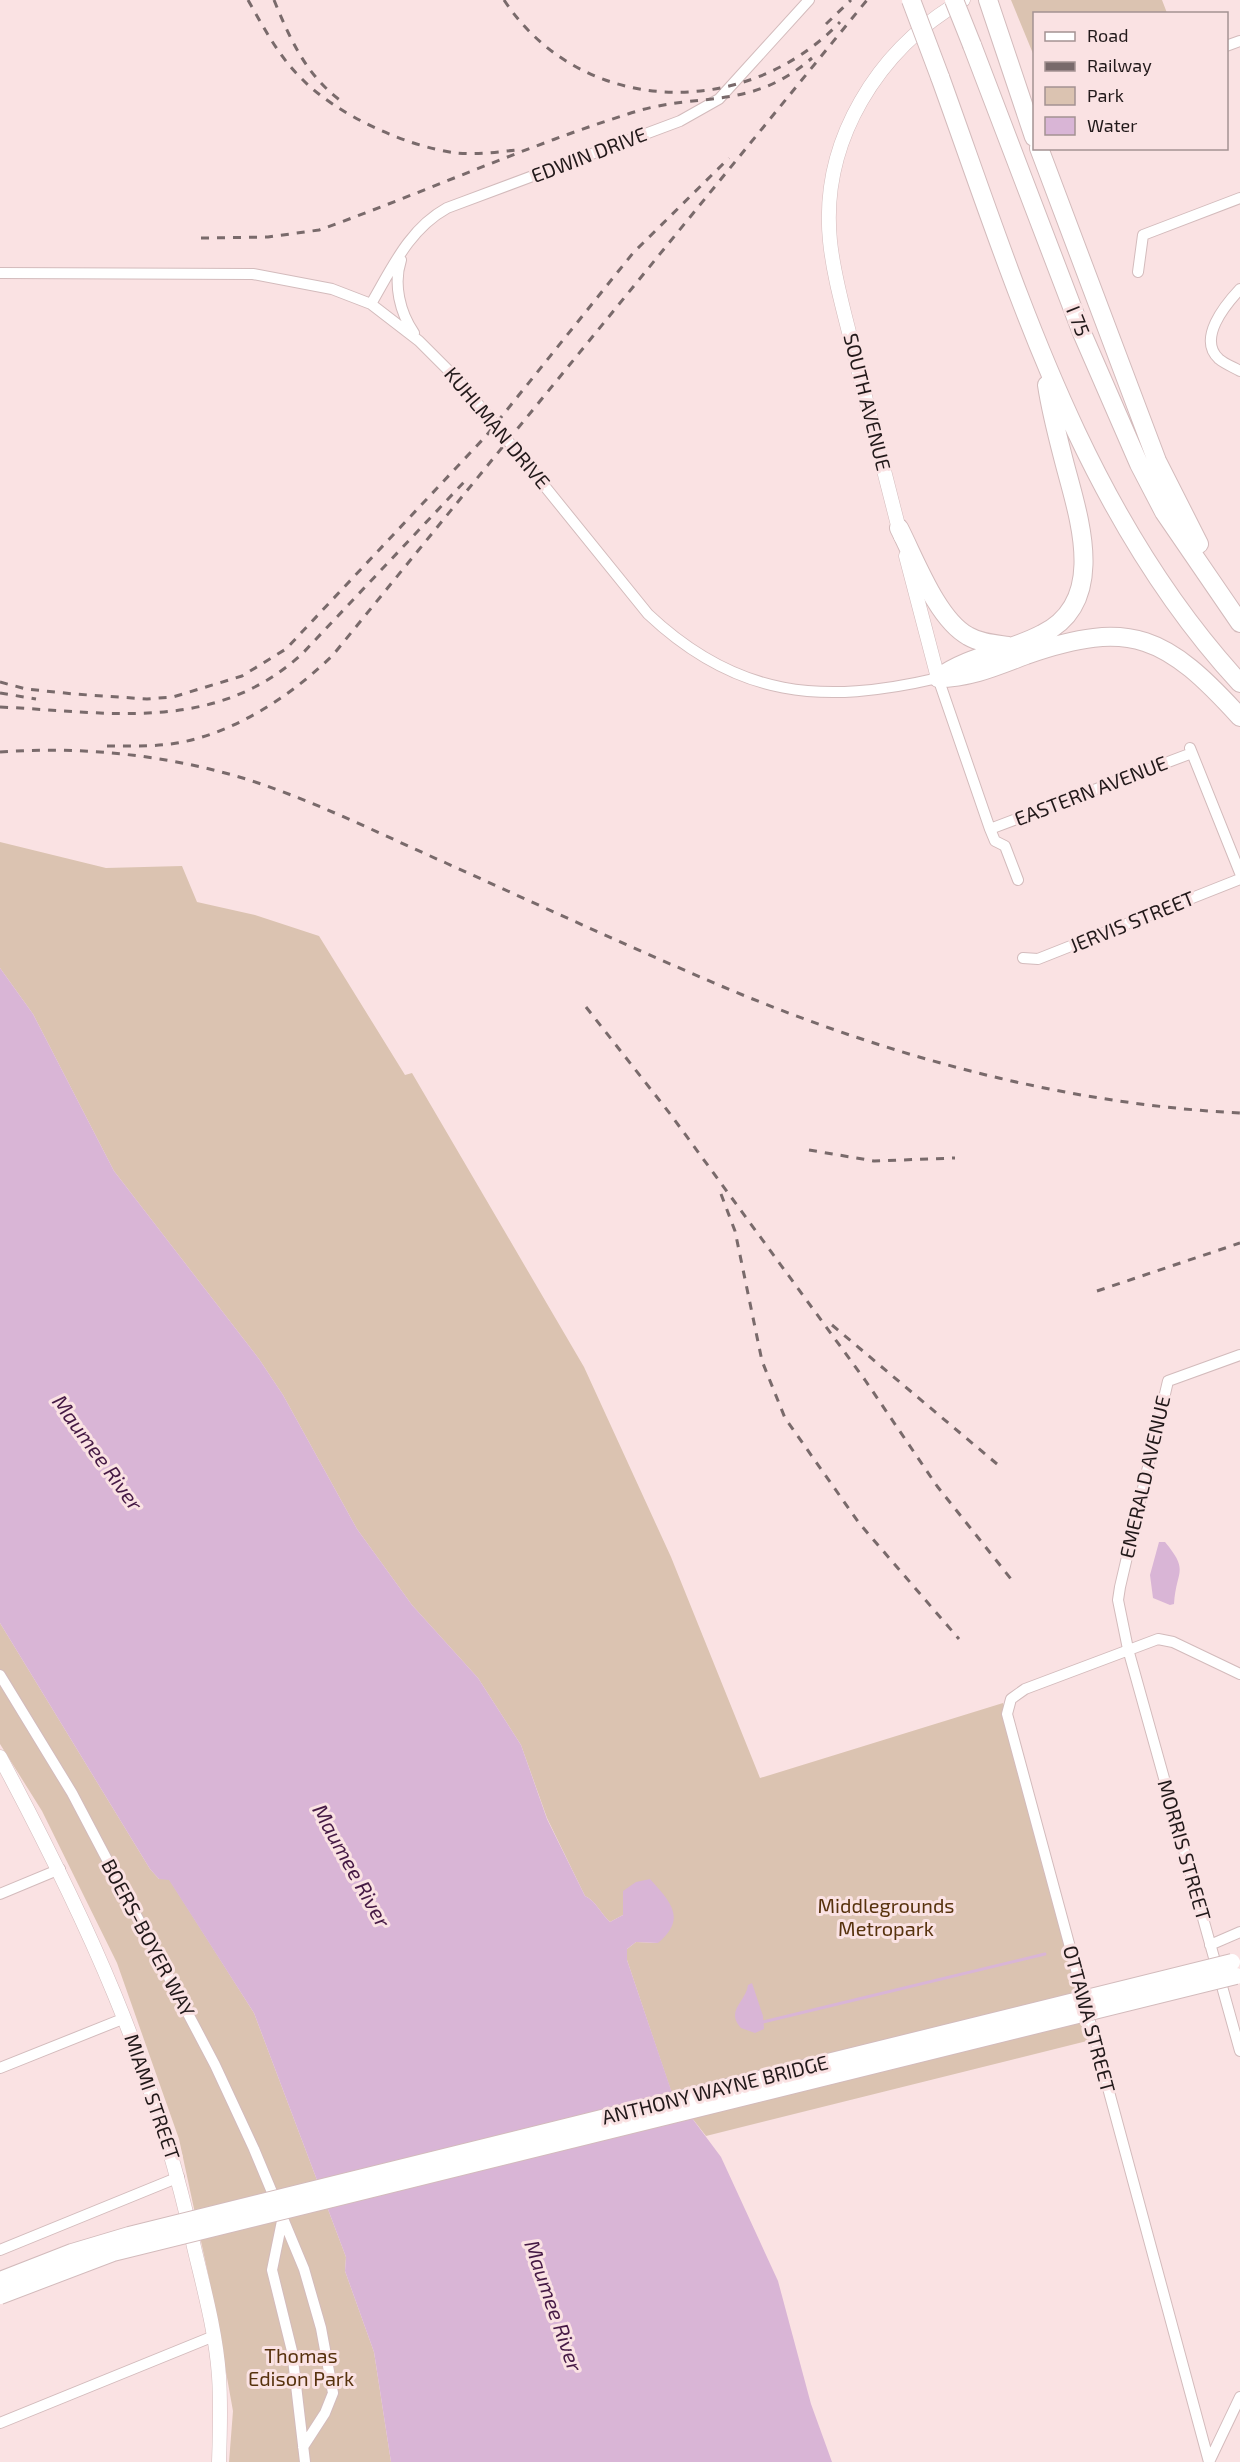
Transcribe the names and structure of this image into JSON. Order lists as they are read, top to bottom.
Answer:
{
  "streets": {
    "highway": ["I 75"],
    "main road": ["ANTHONY WAYNE BRIDGE"],
    "street": [
      "EDWIN DRIVE",
      "SOUTH AVENUE",
      "KUHLMAN DRIVE",
      "EASTERN AVENUE",
      "JERVIS STREET",
      "EMERALD AVENUE",
      "MORRIS STREET",
      "BOERS-BOYER WAY",
      "OTTAWA STREET",
      "MIAMI STREET"
    ]
  },
  "crossings": [
    ["EDWIN DRIVE", "KUHLMAN DRIVE"],
    ["SOUTH AVENUE", "KUHLMAN DRIVE"],
    ["SOUTH AVENUE", "EASTERN AVENUE"],
    ["EMERALD AVENUE", "MORRIS STREET"],
    ["EMERALD AVENUE", "OTTAWA STREET"],
    ["MORRIS STREET", "OTTAWA STREET"]
  ],
  "water": ["Maumee River"],
  "parks": ["Middlegrounds Metropark", "Thomas Edison Park"],
  "legend": [
    "Road",
    "Railway",
    "Park",
    "Water"
  ]
}
